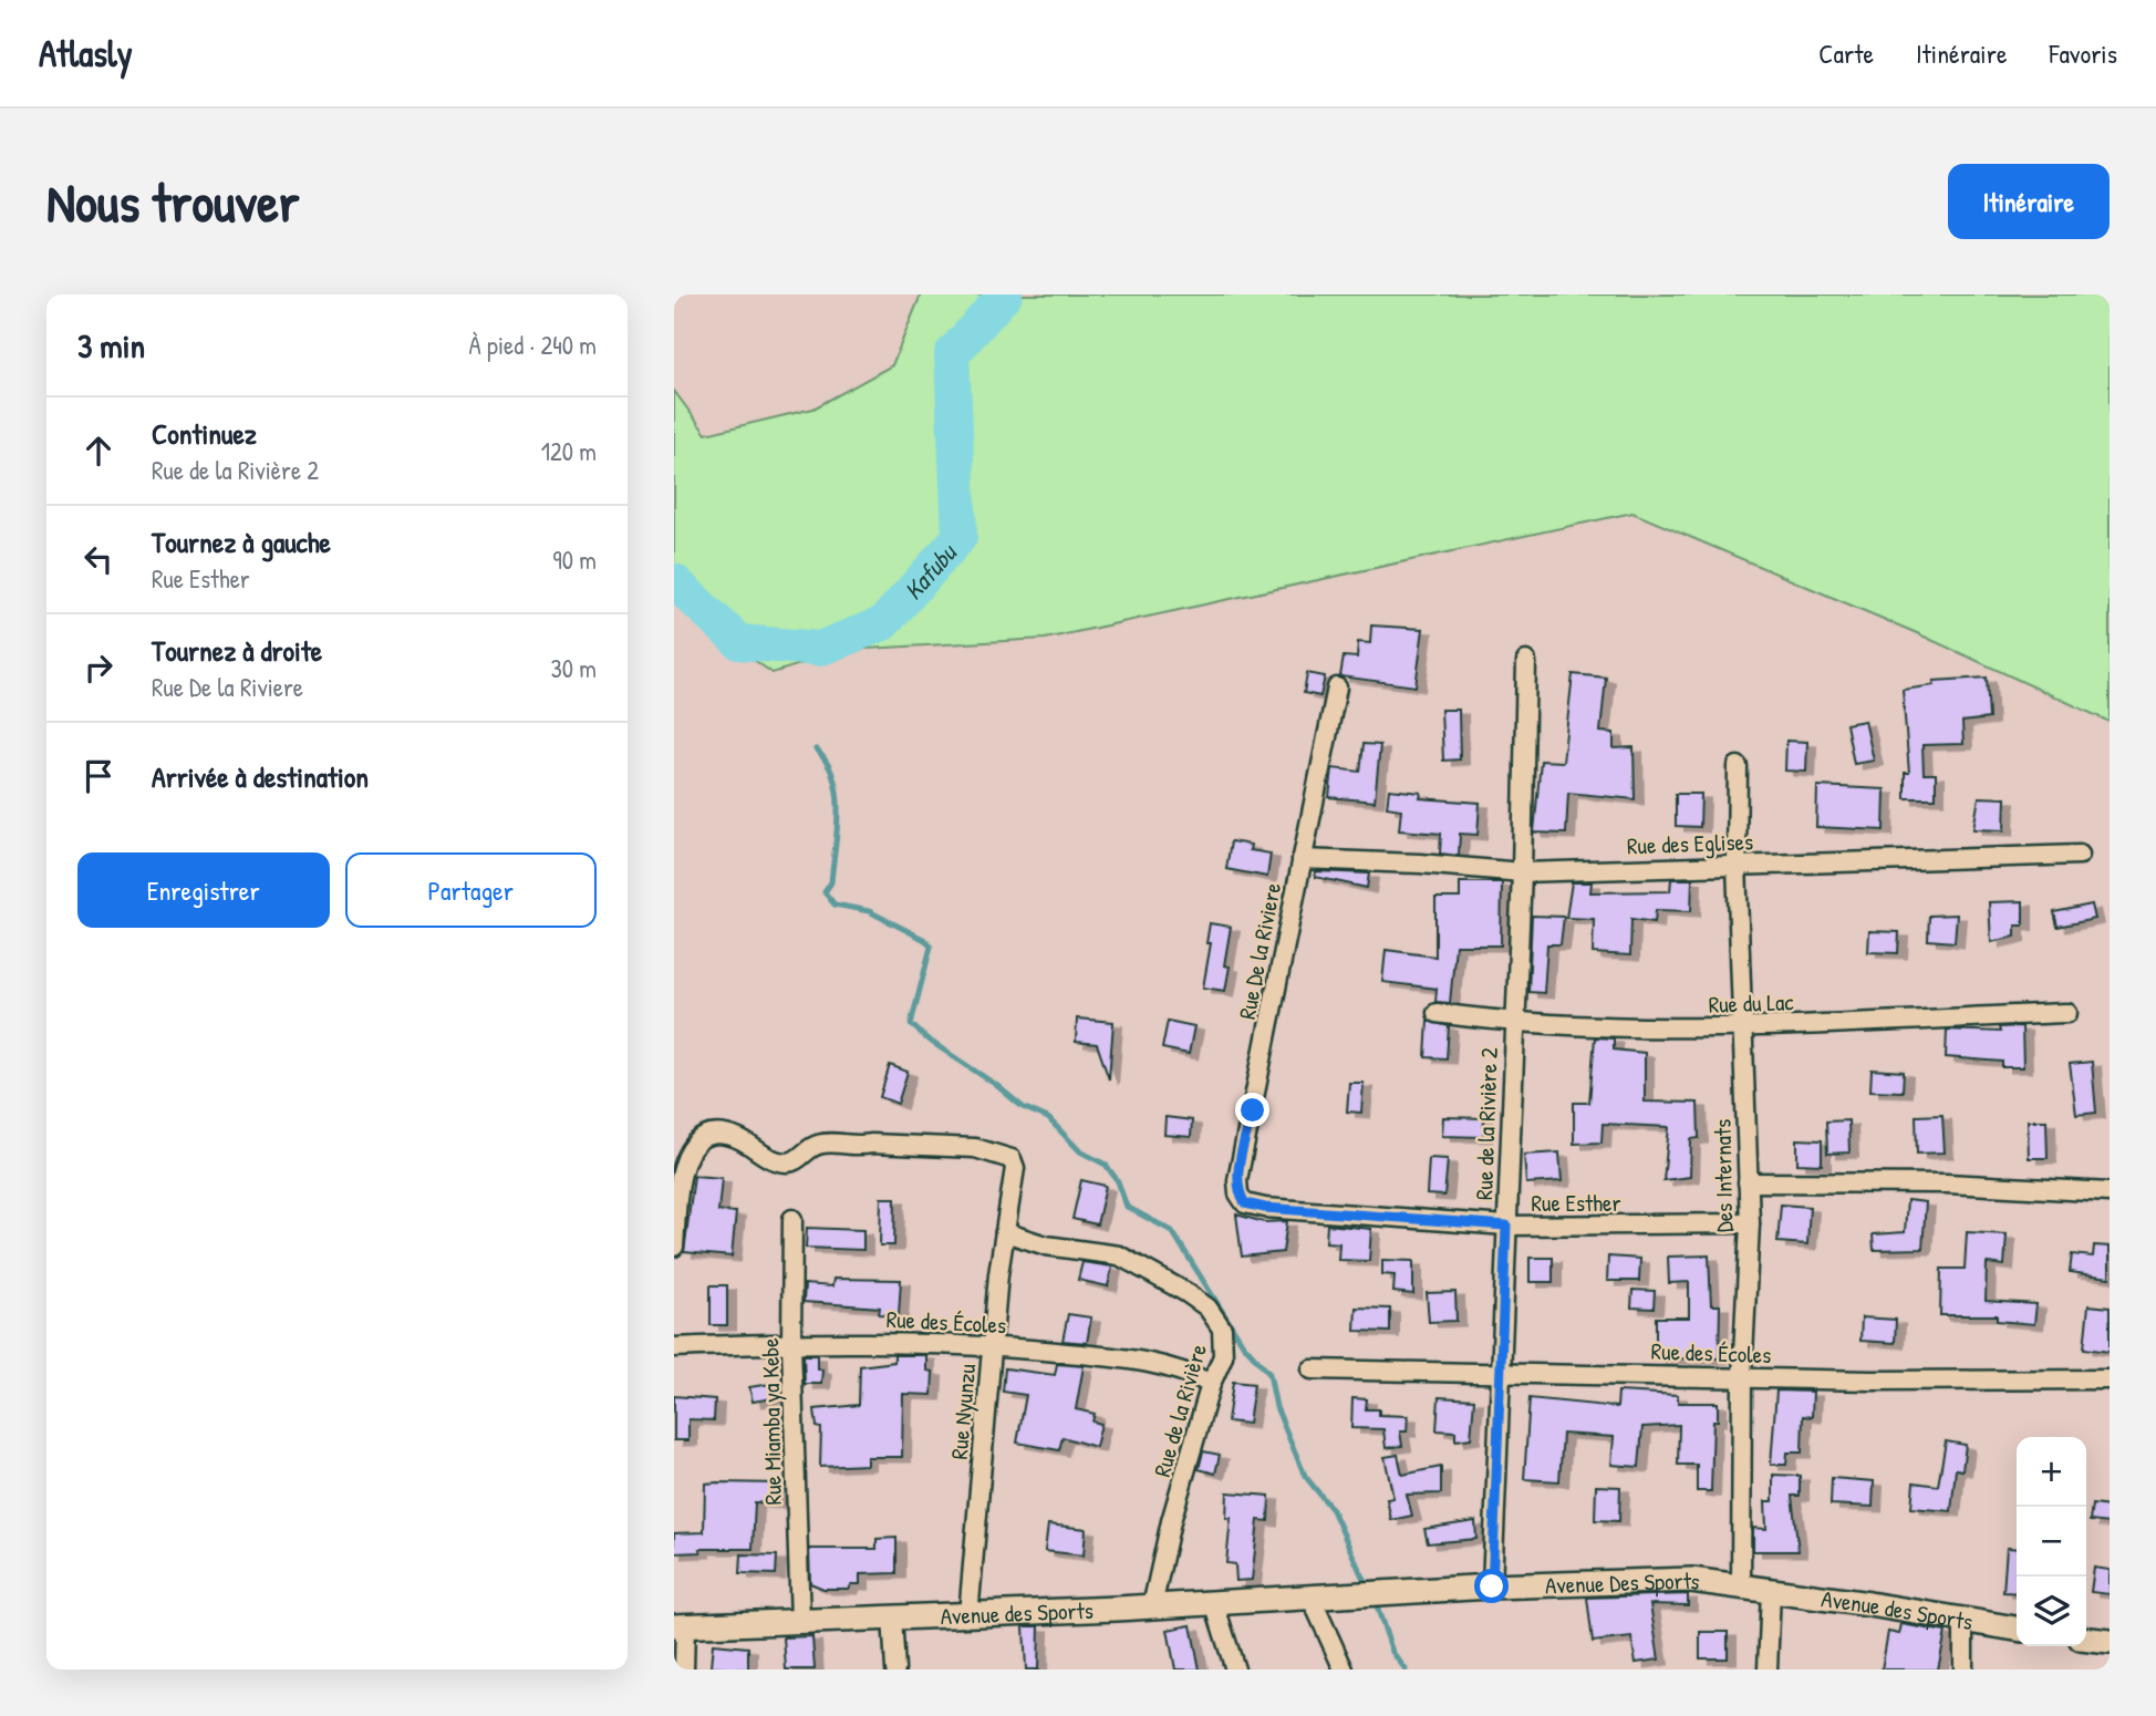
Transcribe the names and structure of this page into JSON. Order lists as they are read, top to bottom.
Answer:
{
  "streets": {
    "street": [
      "Rue des Eglises",
      "Rue De la Riviere",
      "Rue du Lac",
      "Rue de la Rivière 2",
      "Des Internats",
      "Rue Esther",
      "Rue des Écoles",
      "Rue de la Rivière",
      "Rue Nyunzu",
      "Rue Miamba ya Kebe",
      "Avenue Des Sports",
      "Avenue des Sports"
    ]
  },
  "crossings": [
    ["Rue des Eglises", "Rue De la Riviere"],
    ["Rue des Eglises", "Rue de la Rivière 2"],
    ["Rue des Eglises", "Des Internats"],
    ["Rue De la Riviere", "Rue Esther"],
    ["Rue du Lac", "Rue de la Rivière 2"],
    ["Rue du Lac", "Des Internats"],
    ["Rue de la Rivière 2", "Rue Esther"],
    ["Rue de la Rivière 2", "Rue des Écoles"],
    ["Rue de la Rivière 2", "Avenue Des Sports"],
    ["Des Internats", "Rue Esther"],
    ["Des Internats", "Rue des Écoles"],
    ["Des Internats", "Avenue Des Sports"],
    ["Rue des Écoles", "Rue de la Rivière"],
    ["Rue des Écoles", "Rue Nyunzu"],
    ["Rue des Écoles", "Rue Miamba ya Kebe"],
    ["Rue de la Rivière", "Rue Nyunzu"],
    ["Rue de la Rivière", "Avenue des Sports"],
    ["Rue Nyunzu", "Avenue des Sports"],
    ["Rue Miamba ya Kebe", "Avenue des Sports"],
    ["Avenue Des Sports", "Avenue des Sports"]
  ],
  "water": ["Kafubu"],
  "page": {
    "header": "Atlasly",
    "nav": ["Carte", "Itinéraire", "Favoris"],
    "buttons": [
      "Itinéraire",
      ["Enregistrer", "Partager"]
    ],
    "title": "Nous trouver",
    "heading": ["3 min", "À pied · 240 m"],
    "list": [
      ["Continuez", "Rue de la Rivière 2", "120 m"],
      ["Tournez à gauche", "Rue Esther", "90 m"],
      ["Tournez à droite", "Rue De la Riviere", "30 m"],
      "Arrivée à destination"
    ],
    "map_buttons": ["+", "−"]
  }
}
